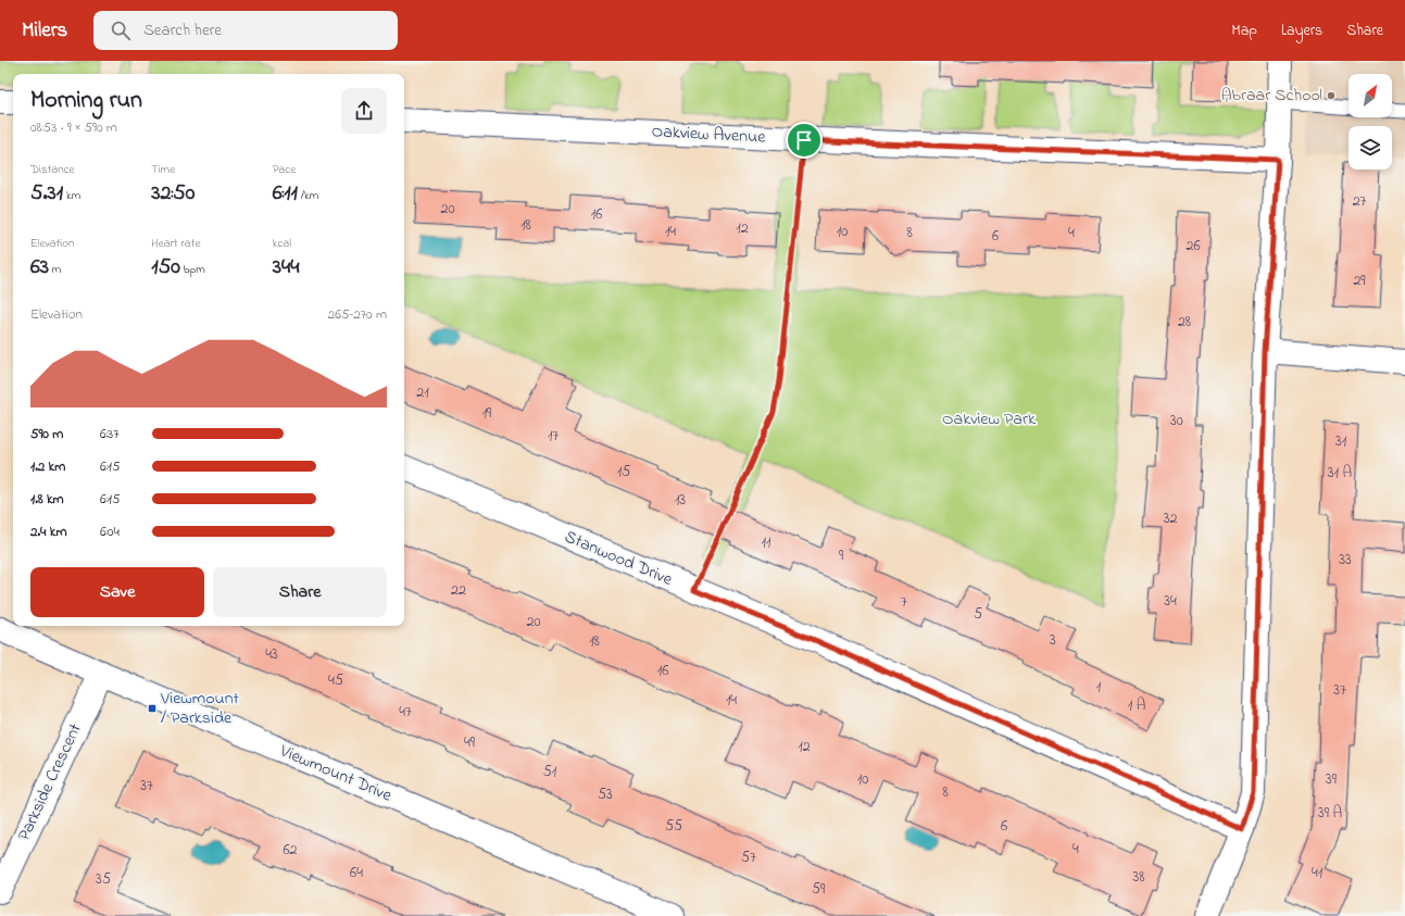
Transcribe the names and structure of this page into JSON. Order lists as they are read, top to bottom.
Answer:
{
  "streets": {
    "street": [
      "Oakview Avenue",
      "Stanwood Drive",
      "Viewmount Drive",
      "Parkside Crescent"
    ]
  },
  "crossings": [
    ["Viewmount Drive", "Parkside Crescent"]
  ],
  "parks": ["Oakview Park"],
  "places": {
    "other": ["Abraar School"],
    "transit": ["Viewmount / Parkside"]
  },
  "house_numbers": [
    "27",
    "20",
    "16",
    "18",
    "12",
    "14",
    "10",
    "8",
    "4",
    "6",
    "26",
    "29",
    "28",
    "21",
    "19",
    "30",
    "17",
    "31",
    "15",
    "31 A",
    "13",
    "32",
    "11",
    "9",
    "33",
    "22",
    "34",
    "7",
    "5",
    "20",
    "3",
    "18",
    "43",
    "16",
    "45",
    "1",
    "37",
    "14",
    "1 A",
    "47",
    "49",
    "12",
    "51",
    "10",
    "39",
    "37",
    "8",
    "53",
    "39 A",
    "55",
    "6",
    "4",
    "62",
    "57",
    "64",
    "41",
    "38",
    "35",
    "59"
  ],
  "north": "top right",
  "page": {
    "header": "Milers",
    "search": "Search here",
    "nav": ["Map", "Layers", "Share"],
    "heading": ["Morning run", "08:53 · 9 × 590 m"],
    "stats": [
      ["Distance", "5.31 km"],
      ["Time", "32:50"],
      ["Pace", "6:11 /km"],
      ["Elevation", "63 m"],
      ["Heart rate", "150 bpm"],
      ["kcal", "344"]
    ],
    "chart": ["Elevation", "265–270 m"],
    "list": [
      {
        "name": "590 m",
        "note": "6:37"
      },
      {
        "name": "1.2 km",
        "note": "6:15"
      },
      {
        "name": "1.8 km",
        "note": "6:15"
      },
      {
        "name": "2.4 km",
        "note": "6:04"
      }
    ],
    "buttons": ["Save", "Share"]
  }
}
